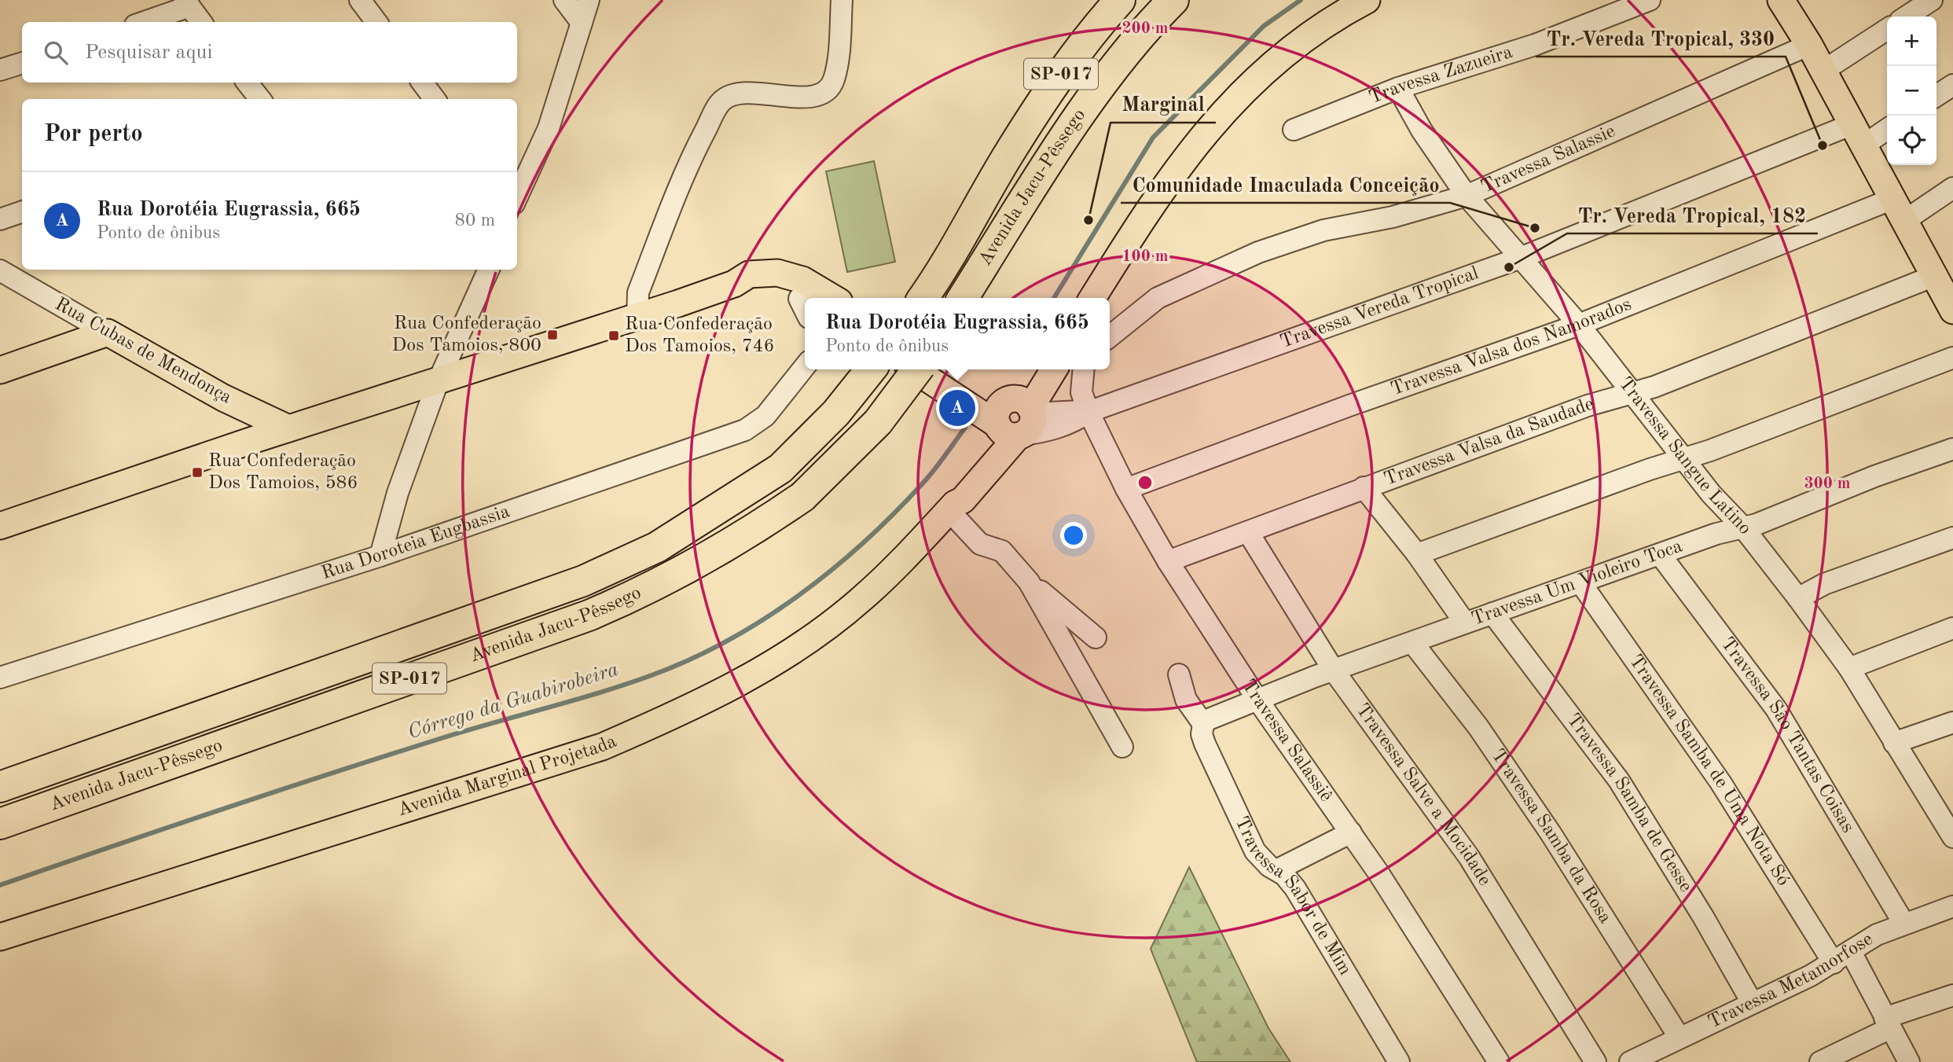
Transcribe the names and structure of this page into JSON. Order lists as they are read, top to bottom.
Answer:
{
  "streets": {
    "highway": ["SP-017", "Avenida Jacu-Pêssego"],
    "main road": ["Rua Cubas de Mendonça", "Avenida Marginal Projetada"],
    "street": [
      "Travessa Zazueira",
      "Travessa Salassie",
      "Travessa Vereda Tropical",
      "Travessa Valsa dos Namorados",
      "Travessa Valsa da Saudade",
      "Travessa Sangue Latino",
      "Rua Doroteia Eugbassia",
      "Travessa Um Violeiro Toca",
      "Travessa São Tantas Coisas",
      "Travessa Salassiê",
      "Travessa Samba de Uma Nota Só",
      "Travessa Salve a Mocidade",
      "Travessa Samba de Gesse",
      "Travessa Samba da Rosa",
      "Travessa Sabor de Mim",
      "Travessa Metamorfose"
    ]
  },
  "crossings": [
    ["Travessa Zazueira", "Travessa Sangue Latino"],
    ["Travessa Salassie", "Travessa Sangue Latino"],
    ["Travessa Vereda Tropical", "Travessa Sangue Latino"],
    ["Travessa Vereda Tropical", "Travessa Salassiê"],
    ["Travessa Vereda Tropical", "Avenida Marginal Projetada"],
    ["Travessa Valsa dos Namorados", "Travessa Sangue Latino"],
    ["Travessa Valsa dos Namorados", "Travessa Salassiê"],
    ["Travessa Valsa da Saudade", "Travessa Sangue Latino"],
    ["Travessa Valsa da Saudade", "Travessa Salassiê"],
    ["Travessa Valsa da Saudade", "Travessa Salve a Mocidade"],
    ["Travessa Sangue Latino", "Travessa Um Violeiro Toca"],
    ["Travessa Um Violeiro Toca", "Travessa São Tantas Coisas"],
    ["Travessa Um Violeiro Toca", "Travessa Salassiê"],
    ["Travessa Um Violeiro Toca", "Travessa Samba de Uma Nota Só"],
    ["Travessa Um Violeiro Toca", "Travessa Salve a Mocidade"],
    ["Travessa Um Violeiro Toca", "Travessa Samba de Gesse"],
    ["Travessa Um Violeiro Toca", "Travessa Samba da Rosa"],
    ["Travessa Um Violeiro Toca", "Travessa Sabor de Mim"],
    ["Travessa São Tantas Coisas", "Travessa Metamorfose"],
    ["Travessa Samba de Uma Nota Só", "Travessa Metamorfose"],
    ["Travessa Samba de Gesse", "Travessa Metamorfose"],
    ["Travessa Samba da Rosa", "Travessa Metamorfose"]
  ],
  "water": ["Córrego da Guabirobeira"],
  "places": {
    "other": [
      "Tr. Vereda Tropical, 330",
      "Marginal",
      "Comunidade Imaculada Conceição",
      "Tr. Vereda Tropical, 182"
    ],
    "transit": ["Rua Confederação Dos Tamoios, 800", "Rua Confederação Dos Tamoios, 746", "Rua Confederação Dos Tamoios, 586"]
  },
  "page": {
    "map_buttons": ["+", "−"],
    "search": "Pesquisar aqui",
    "heading": "Por perto",
    "list": [
      {
        "mark": "A",
        "name": "Rua Dorotéia Eugrassia, 665",
        "note": "Ponto de ônibus",
        "value": "80 m"
      }
    ],
    "popup": ["Rua Dorotéia Eugrassia, 665", "Ponto de ônibus"],
    "pins": "A"
  },
  "rings": ["200 m", "100 m", "300 m"]
}
